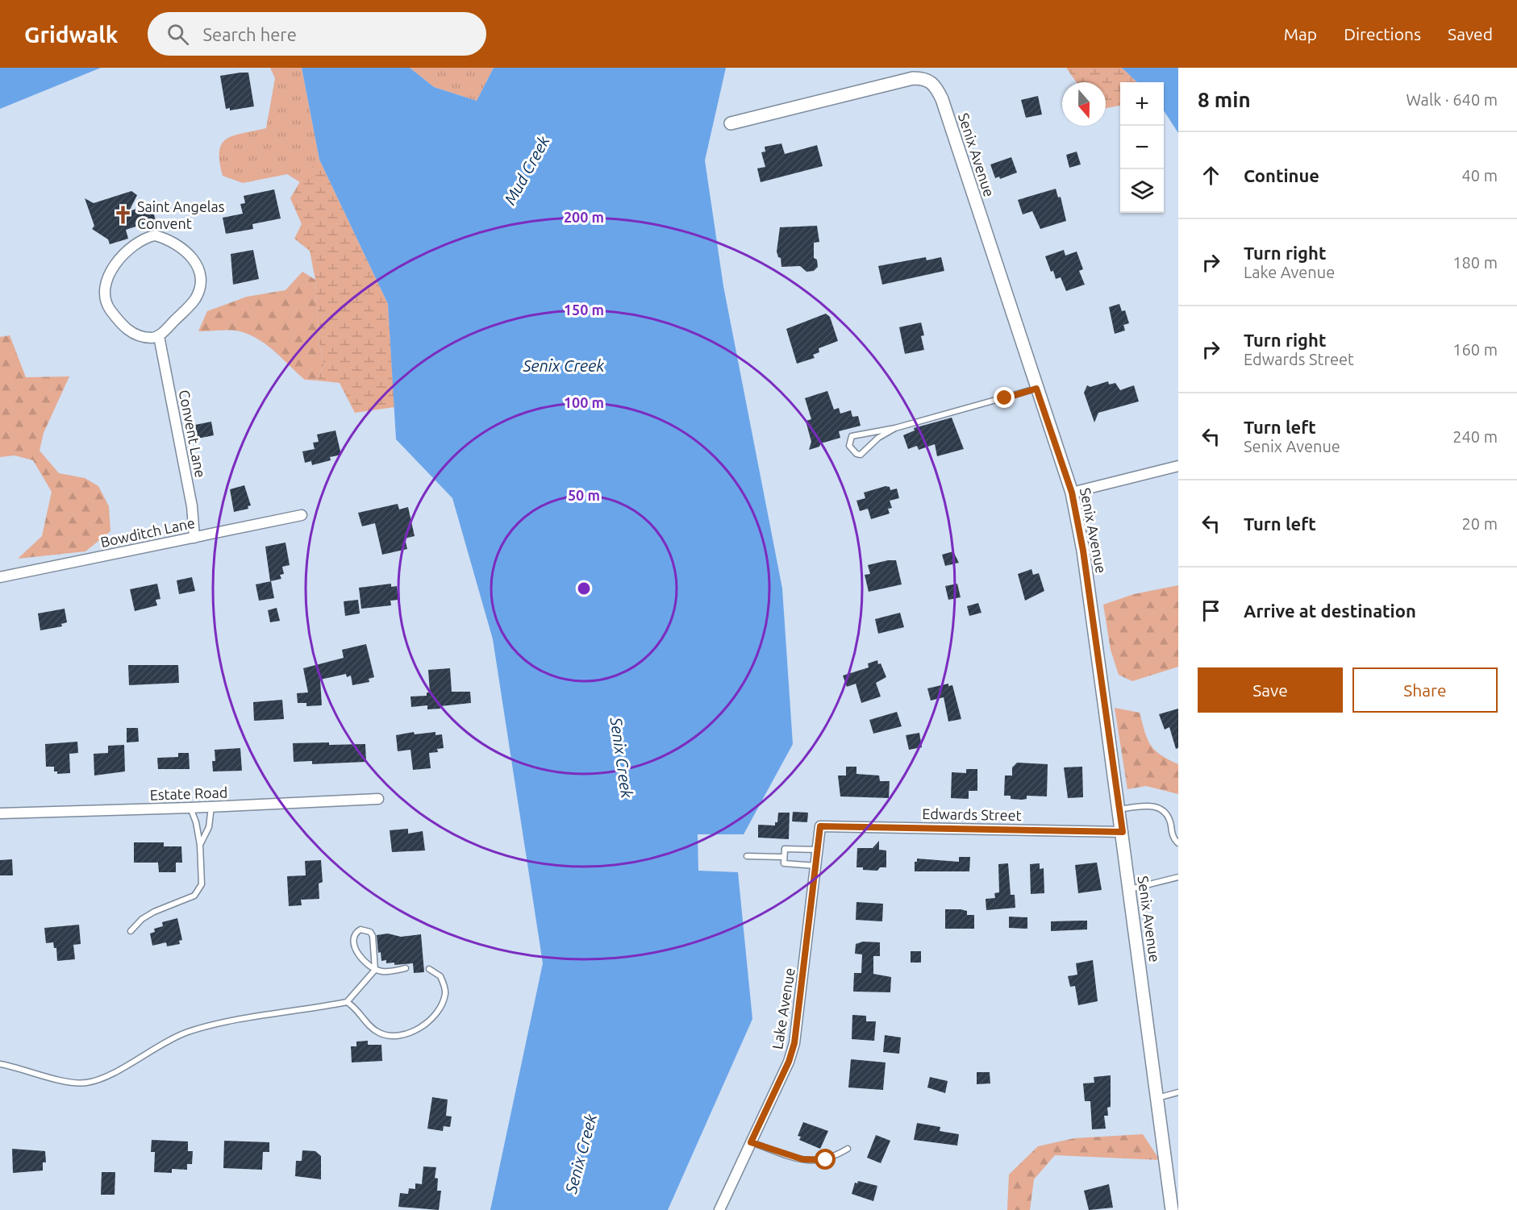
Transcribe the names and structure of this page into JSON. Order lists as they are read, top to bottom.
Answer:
{
  "streets": {
    "street": [
      "Senix Avenue",
      "Convent Lane",
      "Bowditch Lane",
      "Estate Road",
      "Edwards Street",
      "Lake Avenue"
    ]
  },
  "crossings": [
    ["Senix Avenue", "Edwards Street"],
    ["Convent Lane", "Bowditch Lane"],
    ["Edwards Street", "Lake Avenue"]
  ],
  "water": ["Mud Creek", "Senix Creek"],
  "places": {
    "church": ["Saint Angelas Convent"]
  },
  "north": "bottom",
  "page": {
    "header": "Gridwalk",
    "search": "Search here",
    "nav": ["Map", "Directions", "Saved"],
    "heading": ["8 min", "Walk · 640 m"],
    "map_buttons": ["+", "−"],
    "list": [
      ["Continue", "40 m"],
      ["Turn right", "Lake Avenue", "180 m"],
      ["Turn right", "Edwards Street", "160 m"],
      ["Turn left", "Senix Avenue", "240 m"],
      ["Turn left", "20 m"],
      "Arrive at destination"
    ],
    "buttons": ["Save", "Share"]
  },
  "rings": [
    "200 m",
    "150 m",
    "100 m",
    "50 m"
  ]
}
